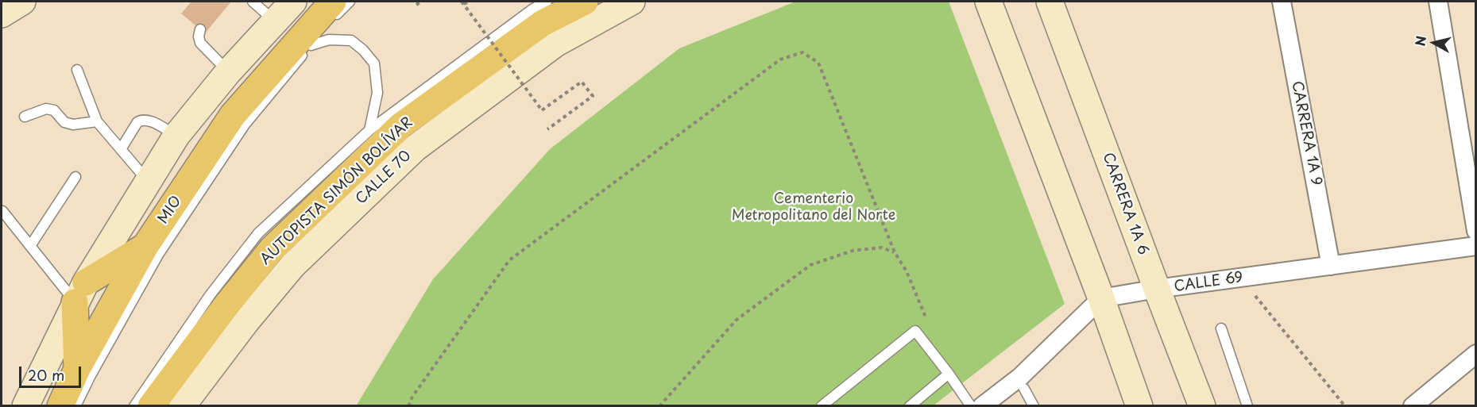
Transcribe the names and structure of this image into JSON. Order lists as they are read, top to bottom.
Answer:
{
  "streets": {
    "highway": ["AUTOPISTA SIMÓN BOLÍVAR"],
    "street": [
      "CARRERA 1A 9",
      "CALLE 70",
      "CARRERA 1A 6",
      "CALLE 69"
    ],
    "lane": ["MIO"]
  },
  "crossings": [
    ["CARRERA 1A 9", "CALLE 69"],
    ["CARRERA 1A 6", "CALLE 69"]
  ],
  "parks": ["Cementerio Metropolitano del Norte"],
  "scale_bar": "20 m",
  "north": "left"
}
